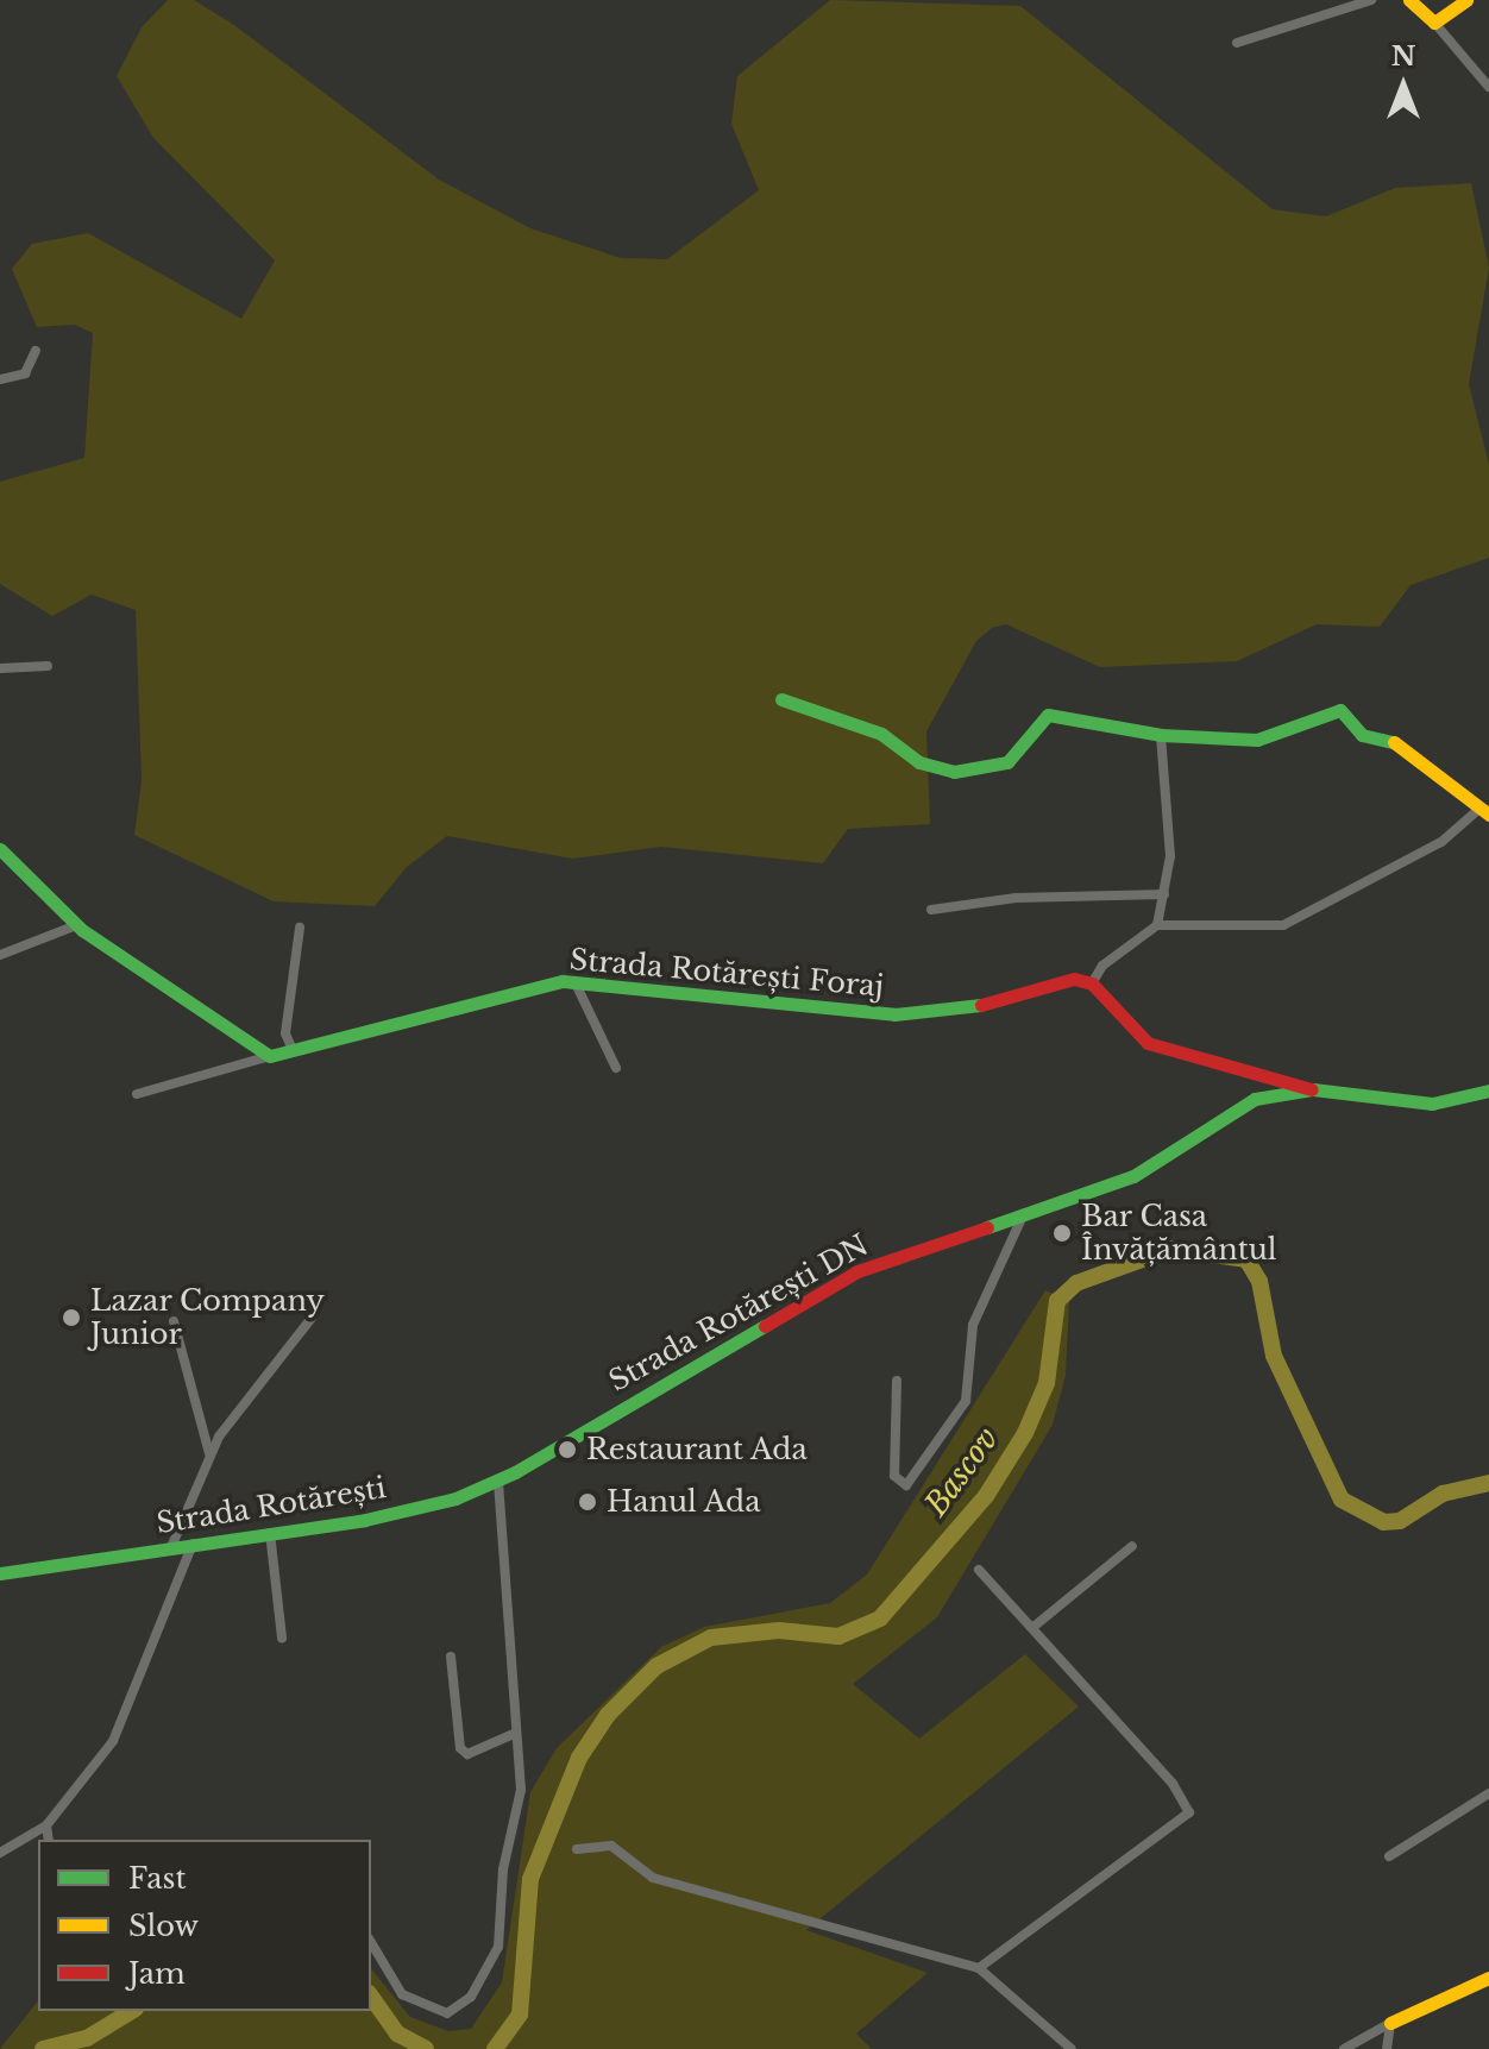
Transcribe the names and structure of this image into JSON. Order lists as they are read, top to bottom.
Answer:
{
  "streets": {
    "main road": ["Strada Rotărești Foraj", "Strada Rotărești DN", "Strada Rotărești"]
  },
  "crossings": [
    ["Strada Rotărești DN", "Strada Rotărești"]
  ],
  "water": ["Bascov"],
  "places": [
    "Bar Casa Învățământul",
    "Lazar Company Junior",
    "Restaurant Ada",
    "Hanul Ada"
  ],
  "legend": ["Fast", "Slow", "Jam"],
  "north": "top"
}
